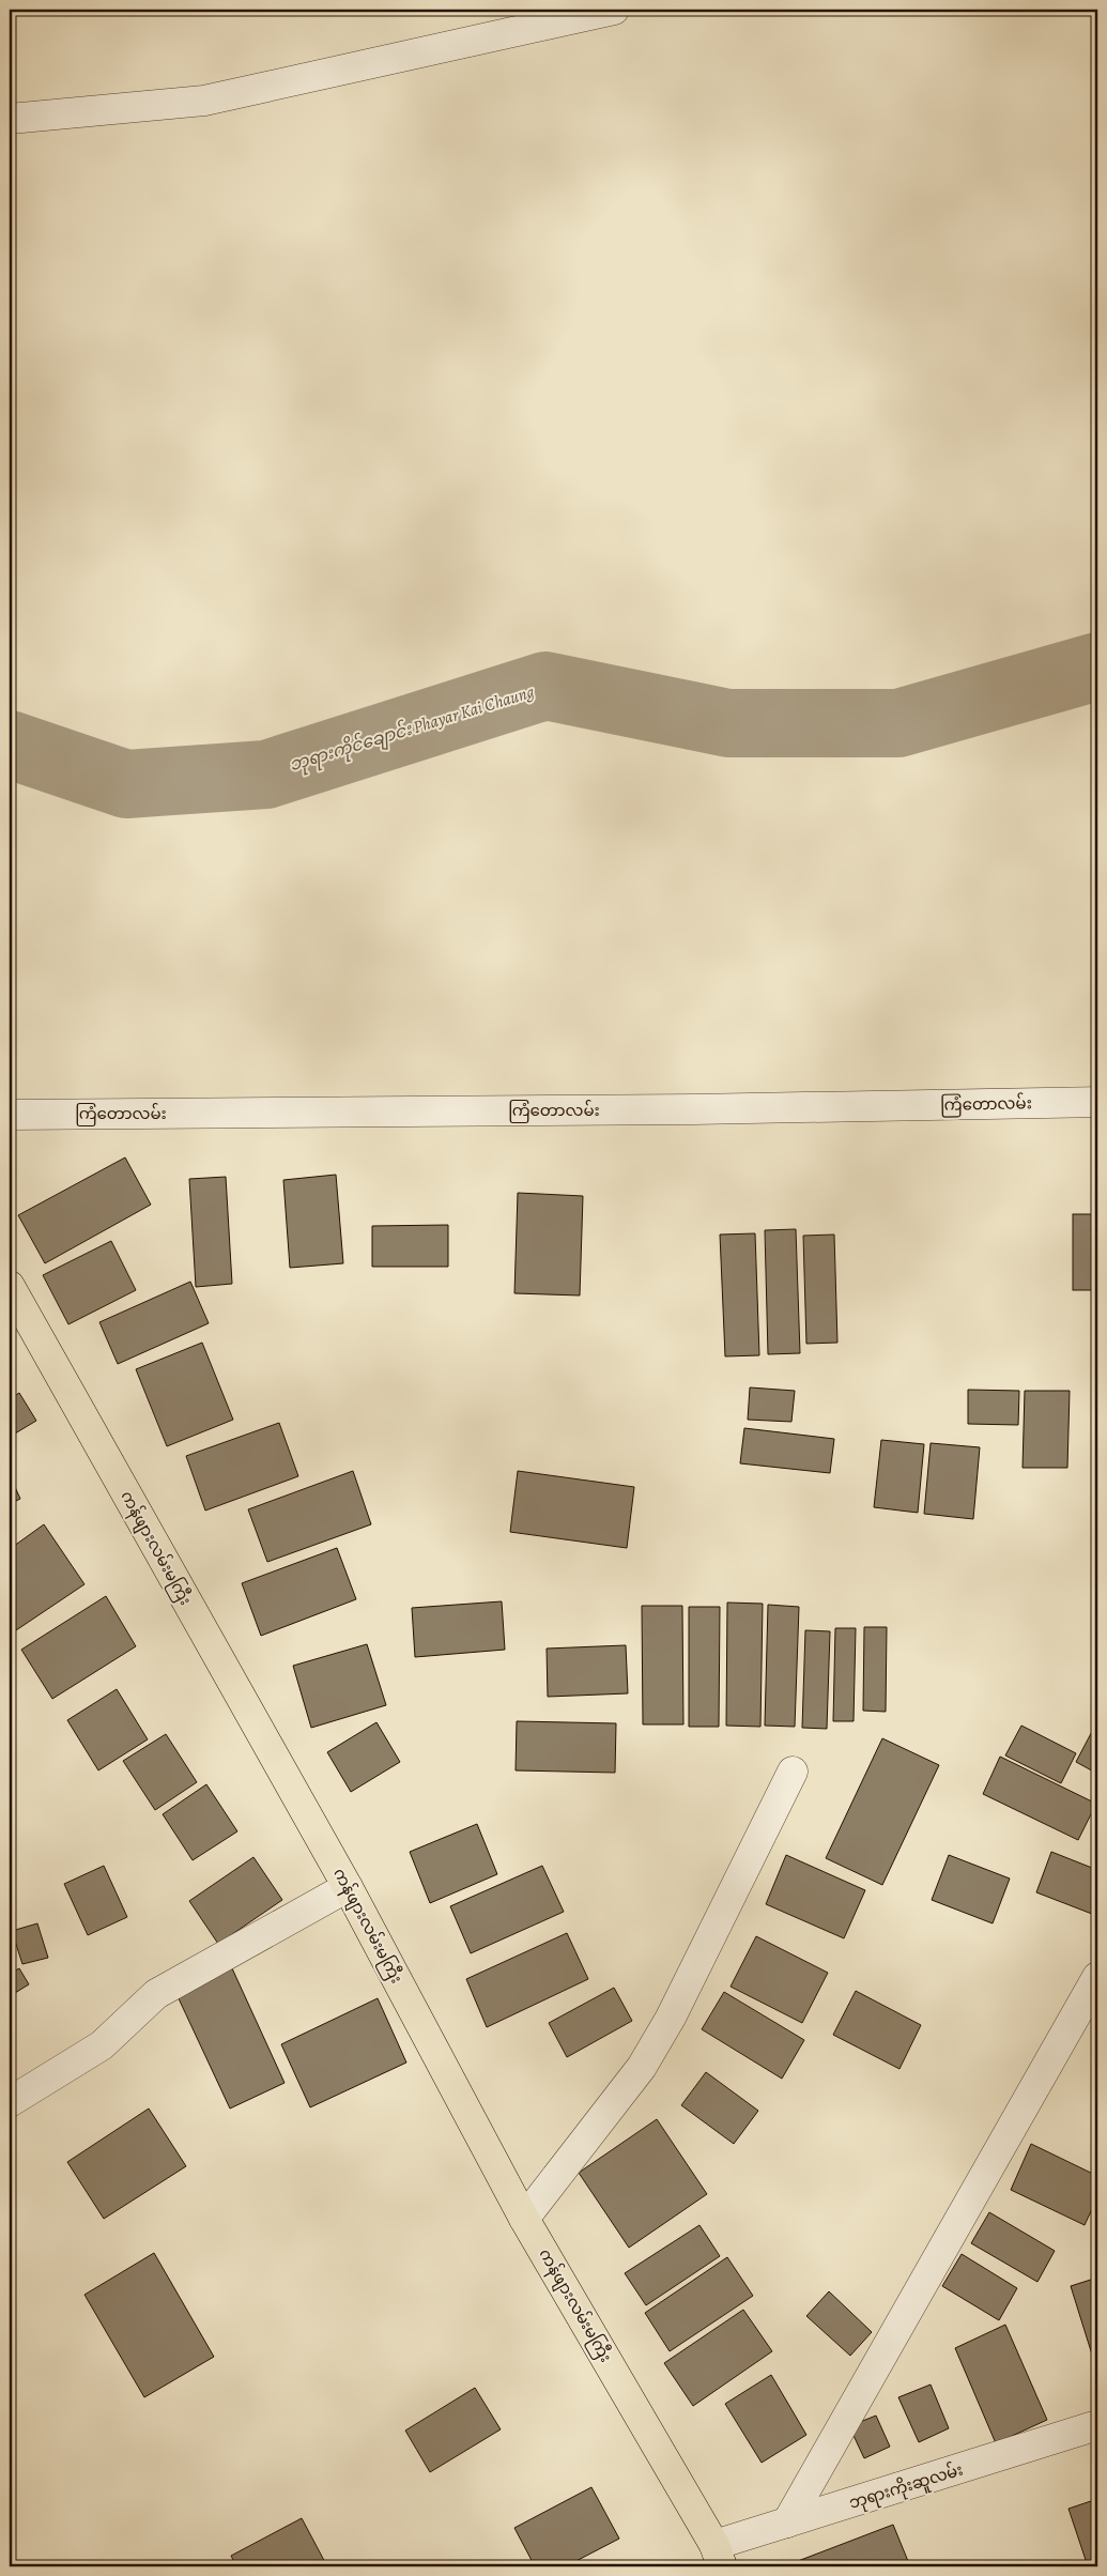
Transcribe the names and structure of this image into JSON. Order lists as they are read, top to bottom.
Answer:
{
  "streets": {
    "main road": ["ကန်ဖျားလမ်းမကြီး"],
    "street": ["ကြံတောလမ်း", "ဘုရားကိုးဆူလမ်း"]
  },
  "crossings": [
    ["ကန်ဖျားလမ်းမကြီး", "ဘုရားကိုးဆူလမ်း"]
  ],
  "water": ["ဘုရားကိုင်ချောင်း Phayar Kai Chaung"]
}
